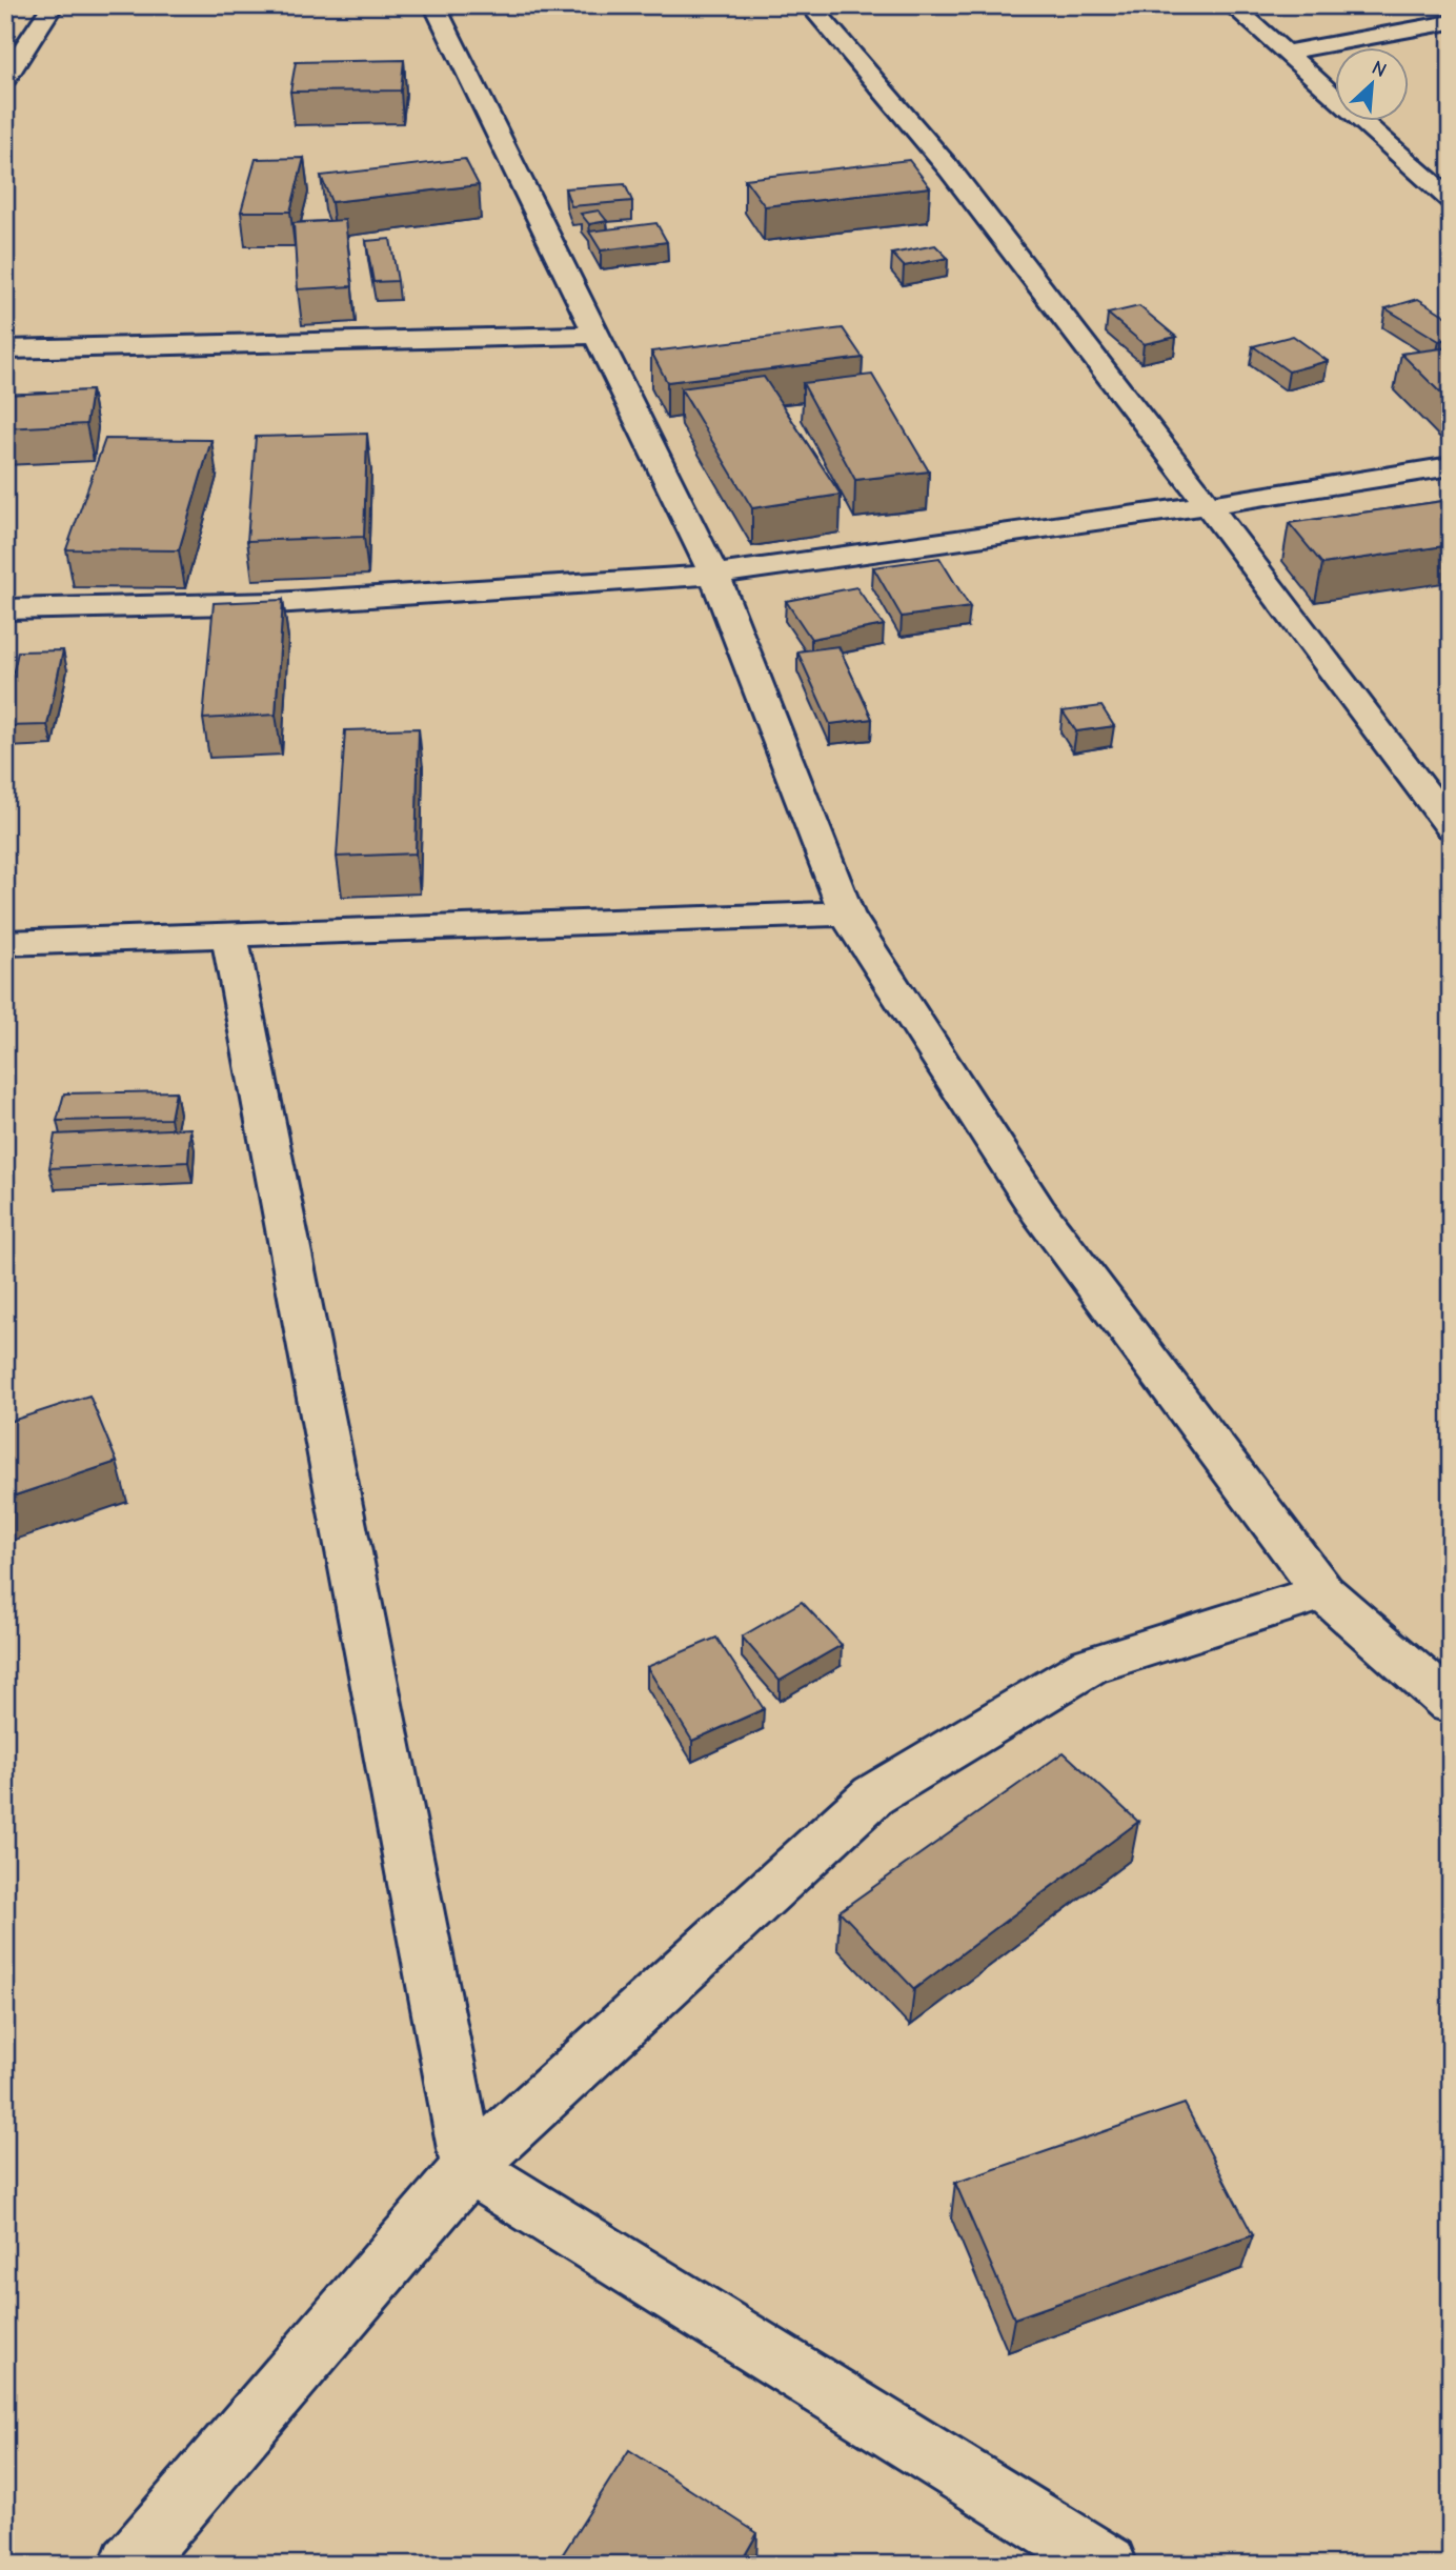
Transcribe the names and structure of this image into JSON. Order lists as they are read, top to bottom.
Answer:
{
  "north": "top right"
}
